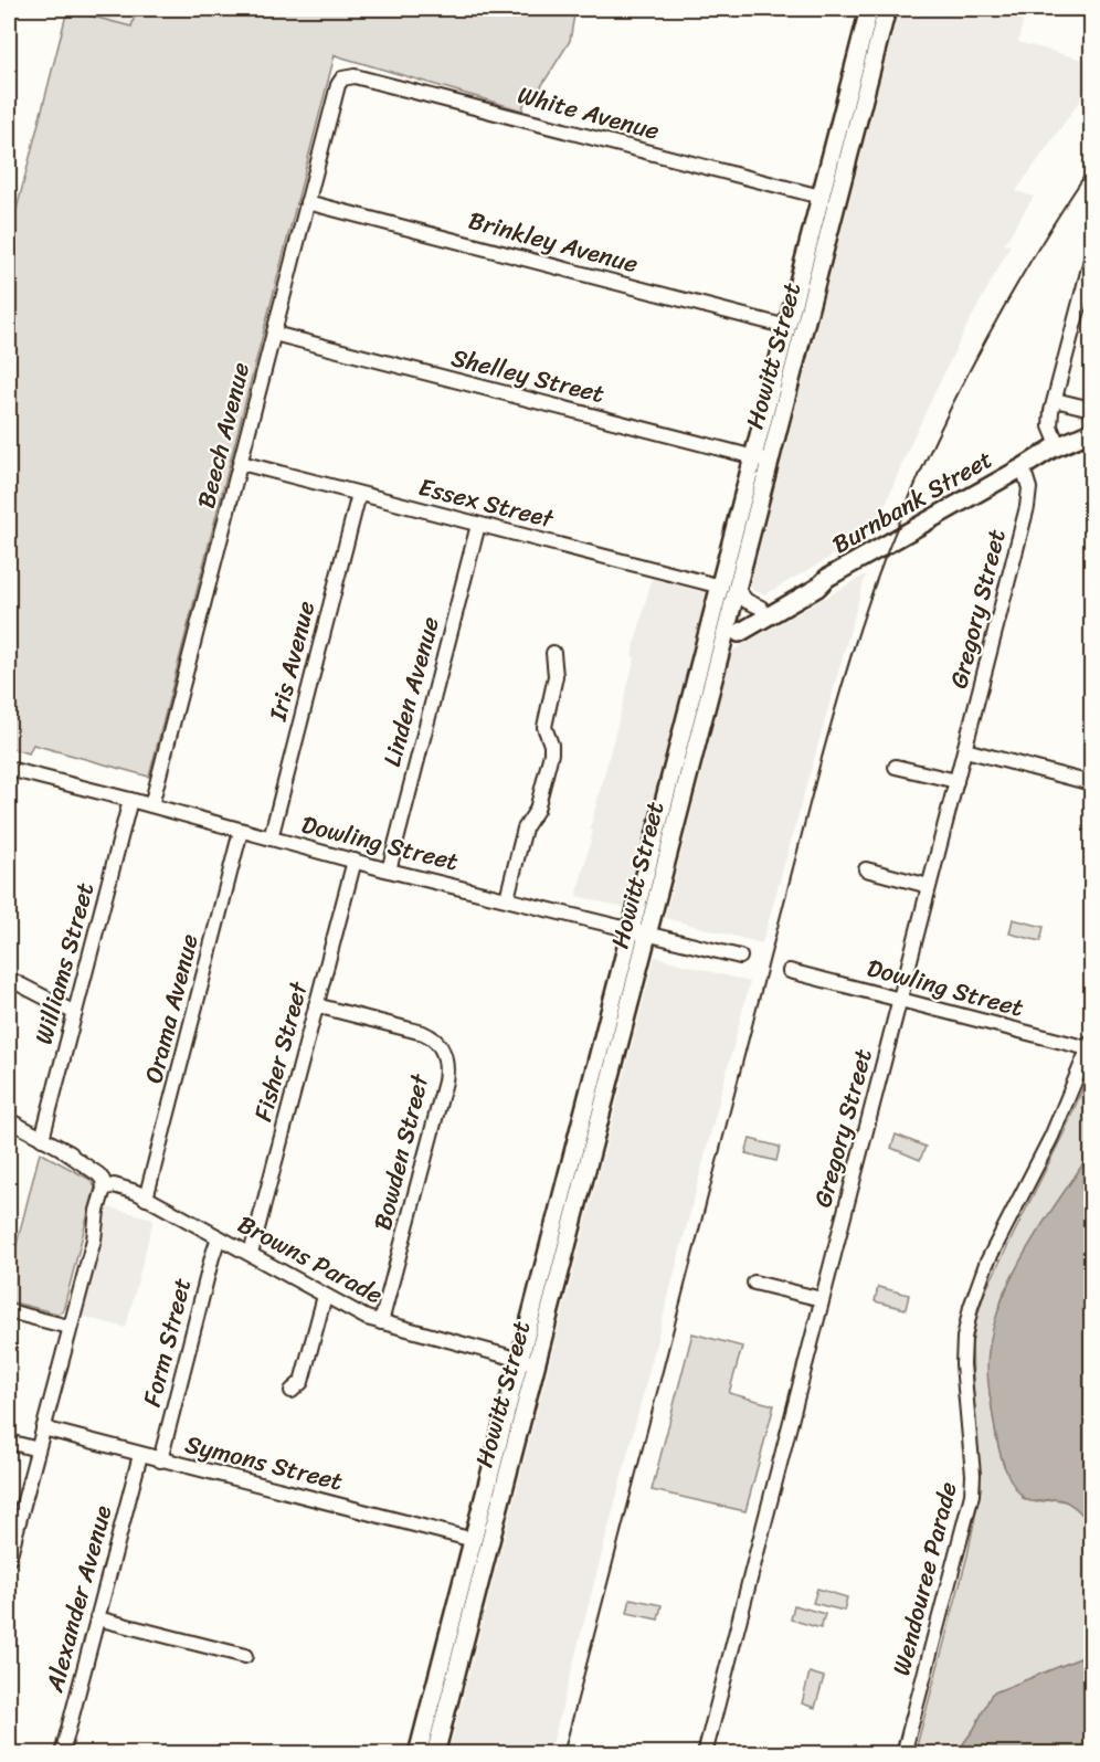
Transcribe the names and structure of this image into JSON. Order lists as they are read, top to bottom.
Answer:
{
  "streets": {
    "main road": ["Howitt Street", "Burnbank Street"],
    "street": [
      "White Avenue",
      "Brinkley Avenue",
      "Shelley Street",
      "Beech Avenue",
      "Essex Street",
      "Gregory Street",
      "Iris Avenue",
      "Linden Avenue",
      "Dowling Street",
      "Williams Street",
      "Orama Avenue",
      "Fisher Street",
      "Bowden Street",
      "Browns Parade",
      "Form Street",
      "Symons Street",
      "Wendouree Parade",
      "Alexander Avenue"
    ]
  },
  "crossings": [
    ["White Avenue", "Howitt Street"],
    ["White Avenue", "Beech Avenue"],
    ["Brinkley Avenue", "Howitt Street"],
    ["Brinkley Avenue", "Beech Avenue"],
    ["Howitt Street", "Shelley Street"],
    ["Howitt Street", "Burnbank Street"],
    ["Howitt Street", "Essex Street"],
    ["Howitt Street", "Dowling Street"],
    ["Howitt Street", "Browns Parade"],
    ["Howitt Street", "Symons Street"],
    ["Shelley Street", "Beech Avenue"],
    ["Beech Avenue", "Essex Street"],
    ["Beech Avenue", "Dowling Street"],
    ["Burnbank Street", "Gregory Street"],
    ["Essex Street", "Iris Avenue"],
    ["Essex Street", "Linden Avenue"],
    ["Gregory Street", "Dowling Street"],
    ["Iris Avenue", "Dowling Street"],
    ["Linden Avenue", "Dowling Street"],
    ["Dowling Street", "Williams Street"],
    ["Dowling Street", "Orama Avenue"],
    ["Dowling Street", "Fisher Street"],
    ["Dowling Street", "Wendouree Parade"],
    ["Orama Avenue", "Browns Parade"],
    ["Fisher Street", "Bowden Street"],
    ["Fisher Street", "Browns Parade"],
    ["Bowden Street", "Browns Parade"],
    ["Browns Parade", "Form Street"],
    ["Form Street", "Symons Street"],
    ["Symons Street", "Alexander Avenue"]
  ]
}
